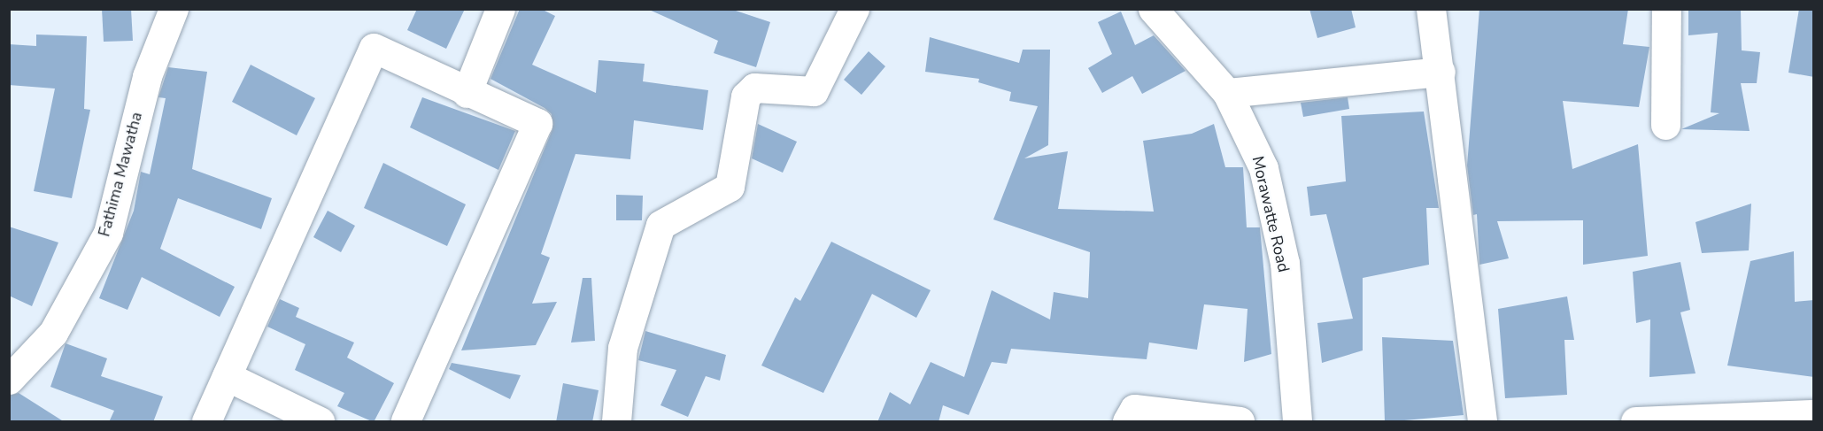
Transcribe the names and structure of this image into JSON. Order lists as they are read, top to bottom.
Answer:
{
  "streets": {
    "street": ["Fathima Mawatha", "Morawatte Road"]
  }
}
